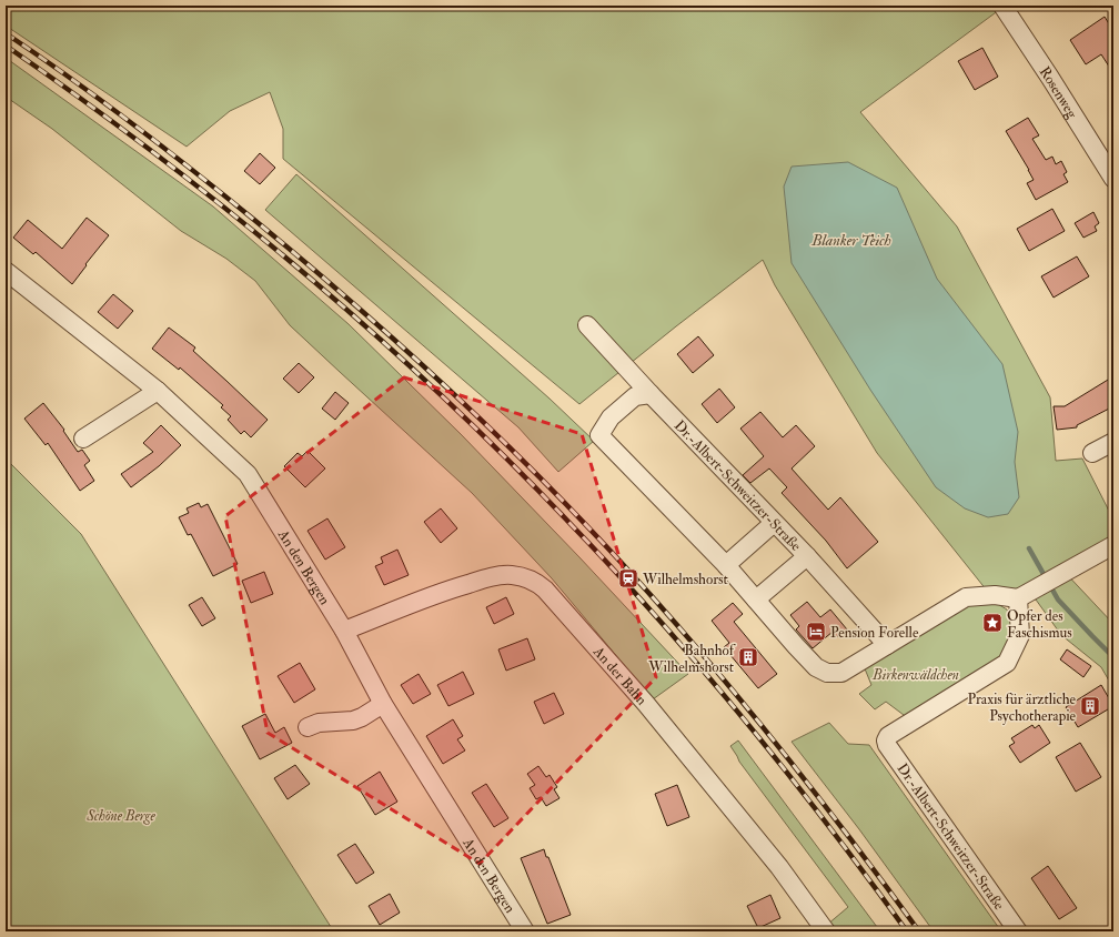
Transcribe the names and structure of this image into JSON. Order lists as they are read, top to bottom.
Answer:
{
  "streets": {
    "street": [
      "Rosenweg",
      "Dr.-Albert-Schweitzer-Straße",
      "An den Bergen",
      "An der Bahn"
    ]
  },
  "crossings": [
    ["An den Bergen", "An der Bahn"]
  ],
  "water": ["Blanker Teich"],
  "parks": ["Birkenwäldchen", "Schöne Berge"],
  "places": {
    "station": ["Wilhelmshorst"],
    "place": ["Opfer des Faschismus"],
    "hotel": ["Pension Forelle"],
    "building": ["Bahnhof Wilhelmshorst", "Praxis für ärztliche Psychotherapie"]
  }
}
